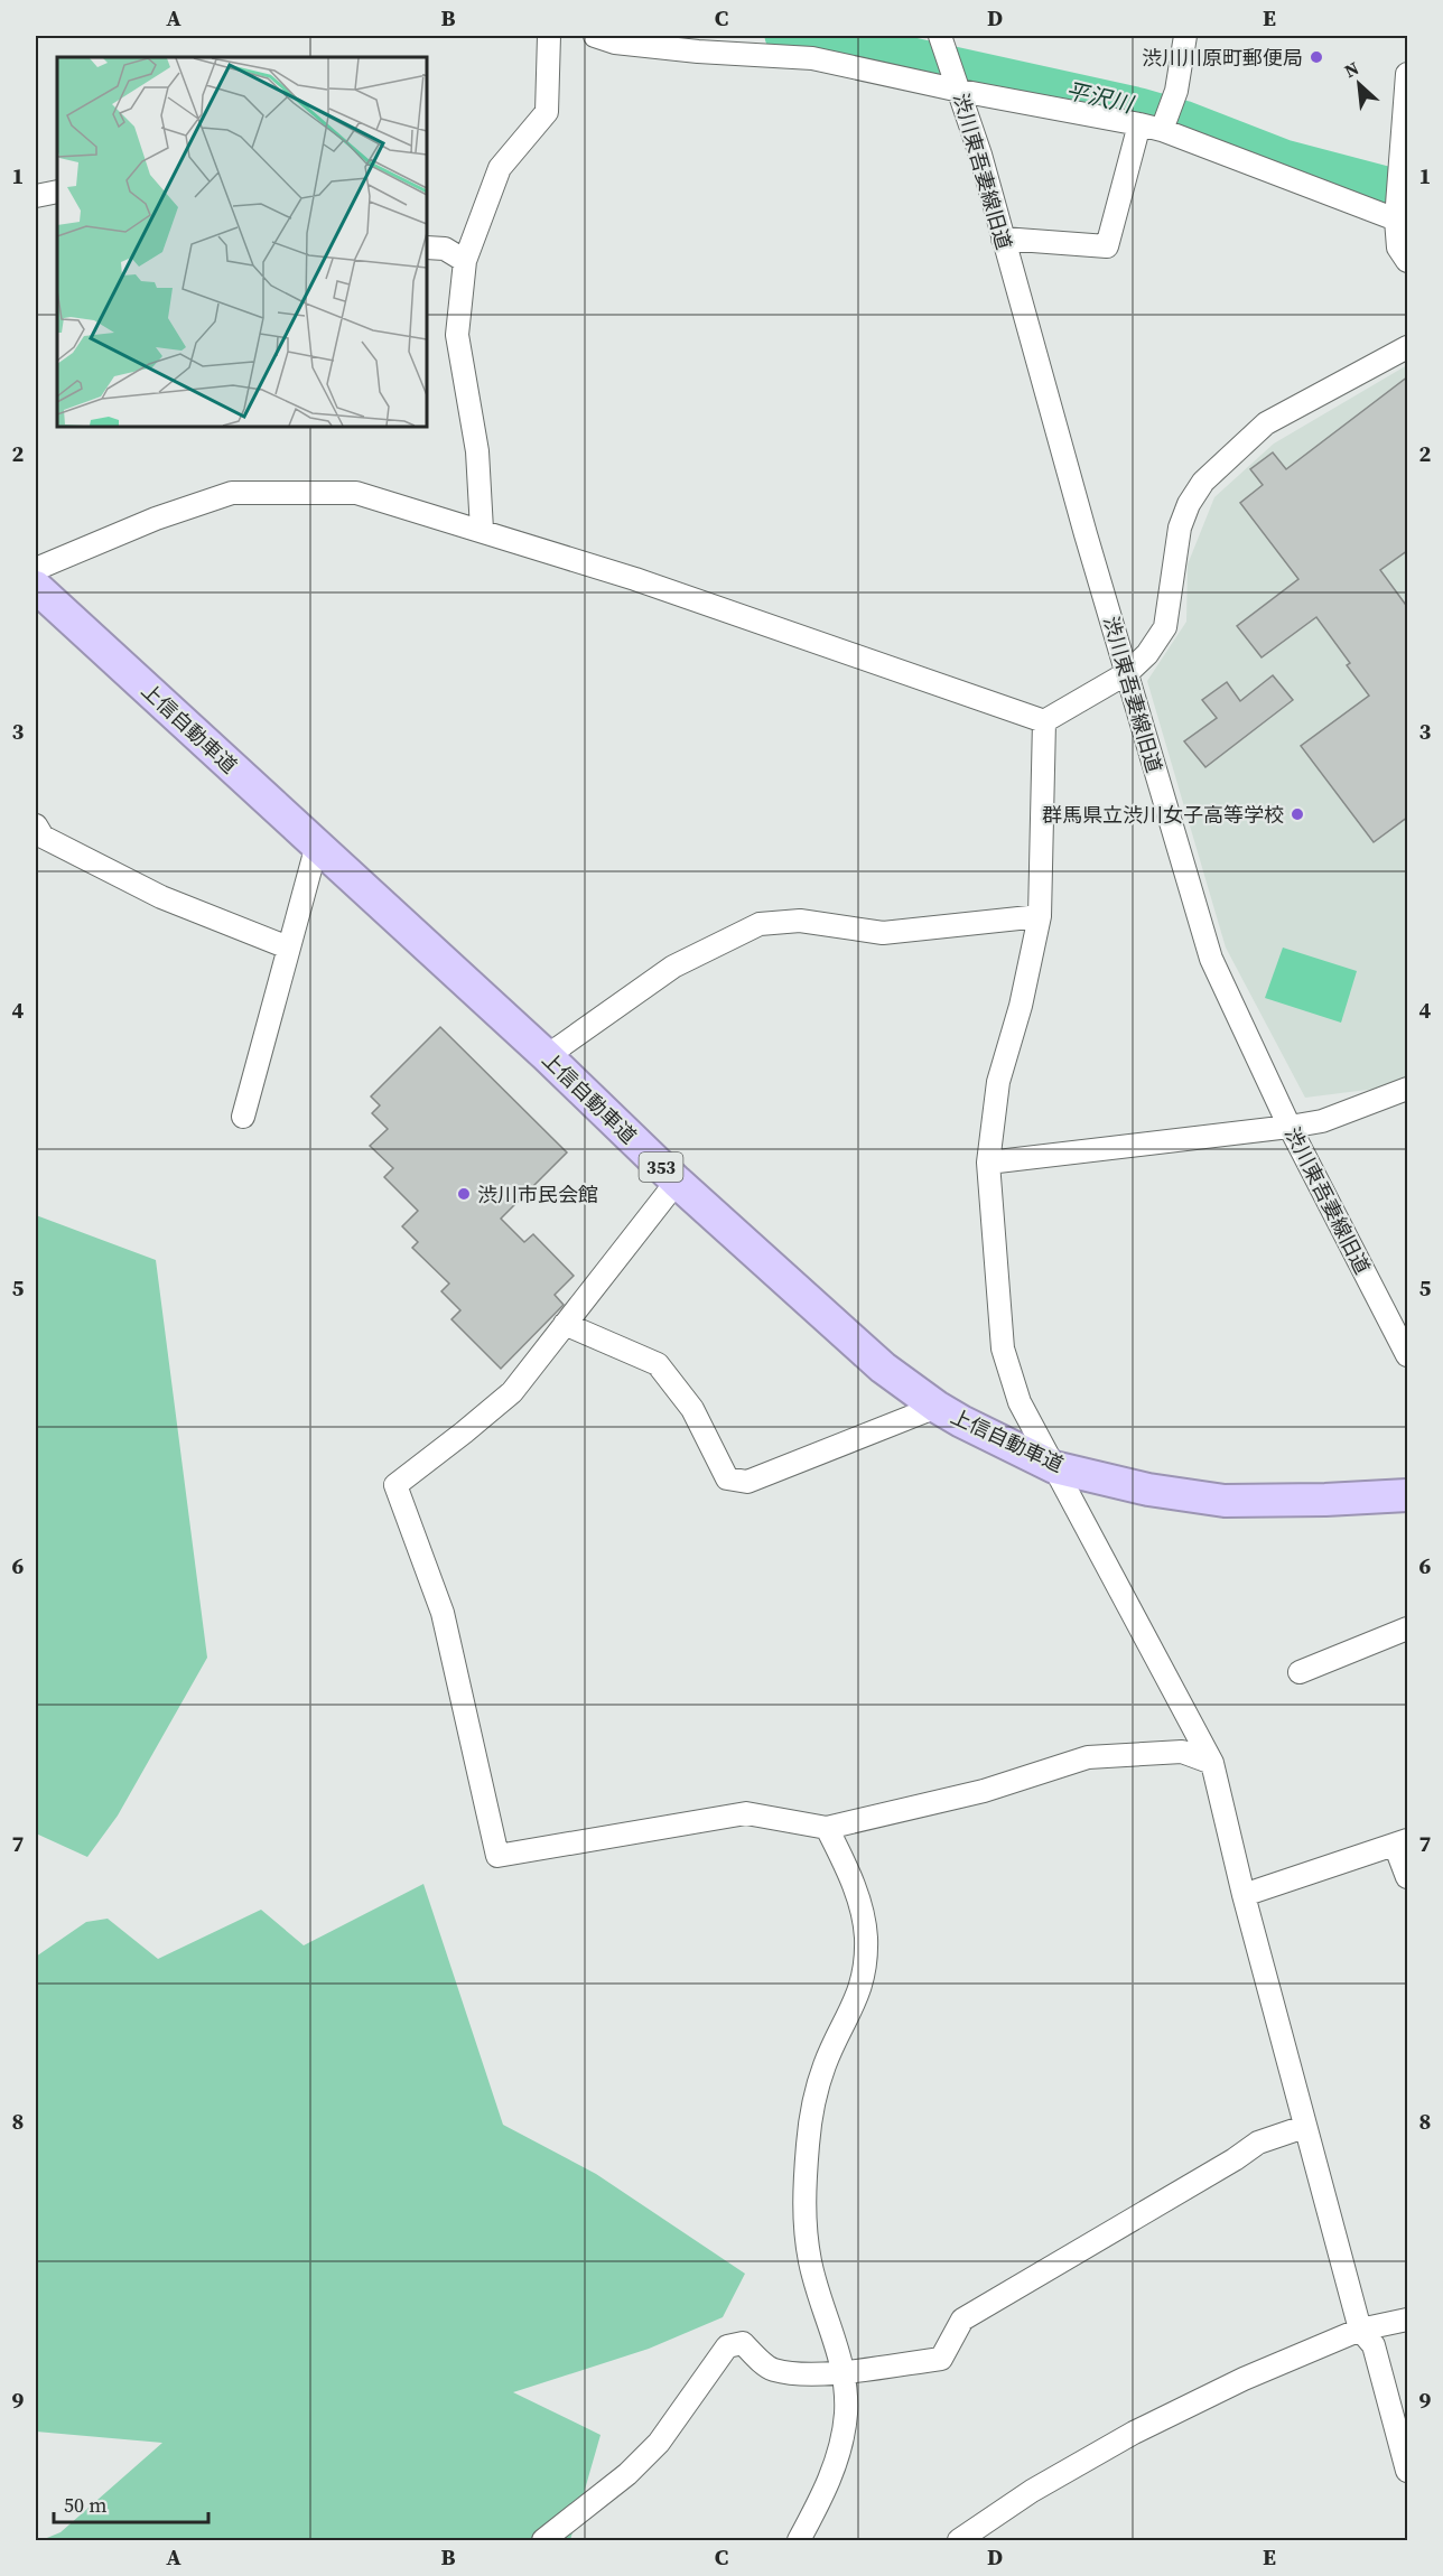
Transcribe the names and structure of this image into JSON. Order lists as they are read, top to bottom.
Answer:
{
  "streets": {
    "highway": ["上信自動車道", "353"],
    "street": ["渋川東吾妻線旧道"]
  },
  "water": ["平沢川"],
  "places": ["渋川川原町郵便局", "群馬県立渋川女子高等学校", "渋川市民会館"],
  "scale_bar": "50 m",
  "north": "top left",
  "grid": {
    "columns": [
      "A",
      "B",
      "C",
      "D",
      "E"
    ],
    "rows": [
      "1",
      "2",
      "3",
      "4",
      "5",
      "6",
      "7",
      "8",
      "9"
    ]
  }
}
